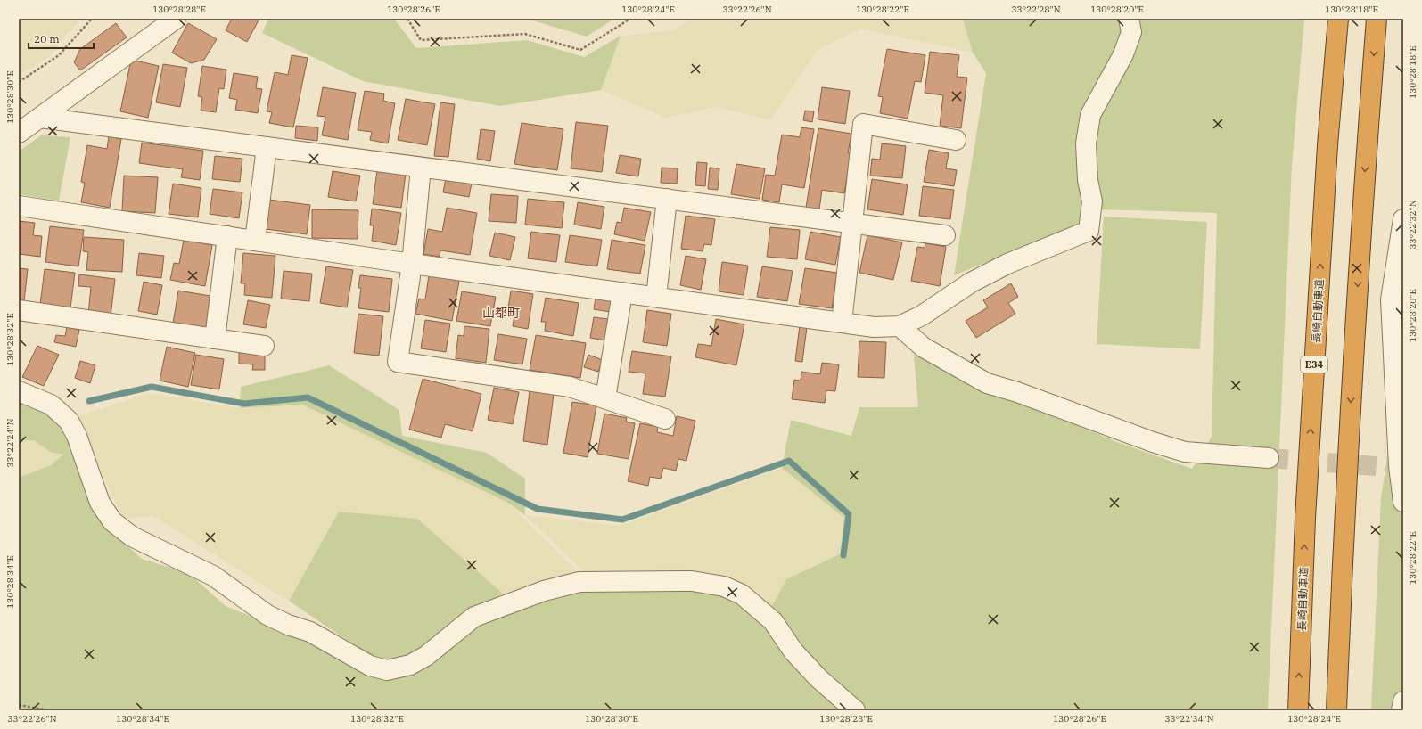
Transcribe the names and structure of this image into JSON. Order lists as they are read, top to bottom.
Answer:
{
  "streets": {
    "highway": ["長崎自動車道", "E34"]
  },
  "districts": ["山都町"],
  "scale_bar": "20 m",
  "coordinates": [
    "130°28'28\"E",
    "130°28'26\"E",
    "130°28'24\"E",
    "33°22'26\"N",
    "130°28'22\"E",
    "33°22'28\"N",
    "130°28'20\"E",
    "130°28'18\"E",
    "130°28'30\"E",
    "33°22'32\"N",
    "130°28'32\"E",
    "33°22'24\"N",
    "130°28'34\"E",
    "33°22'34\"N"
  ]
}
